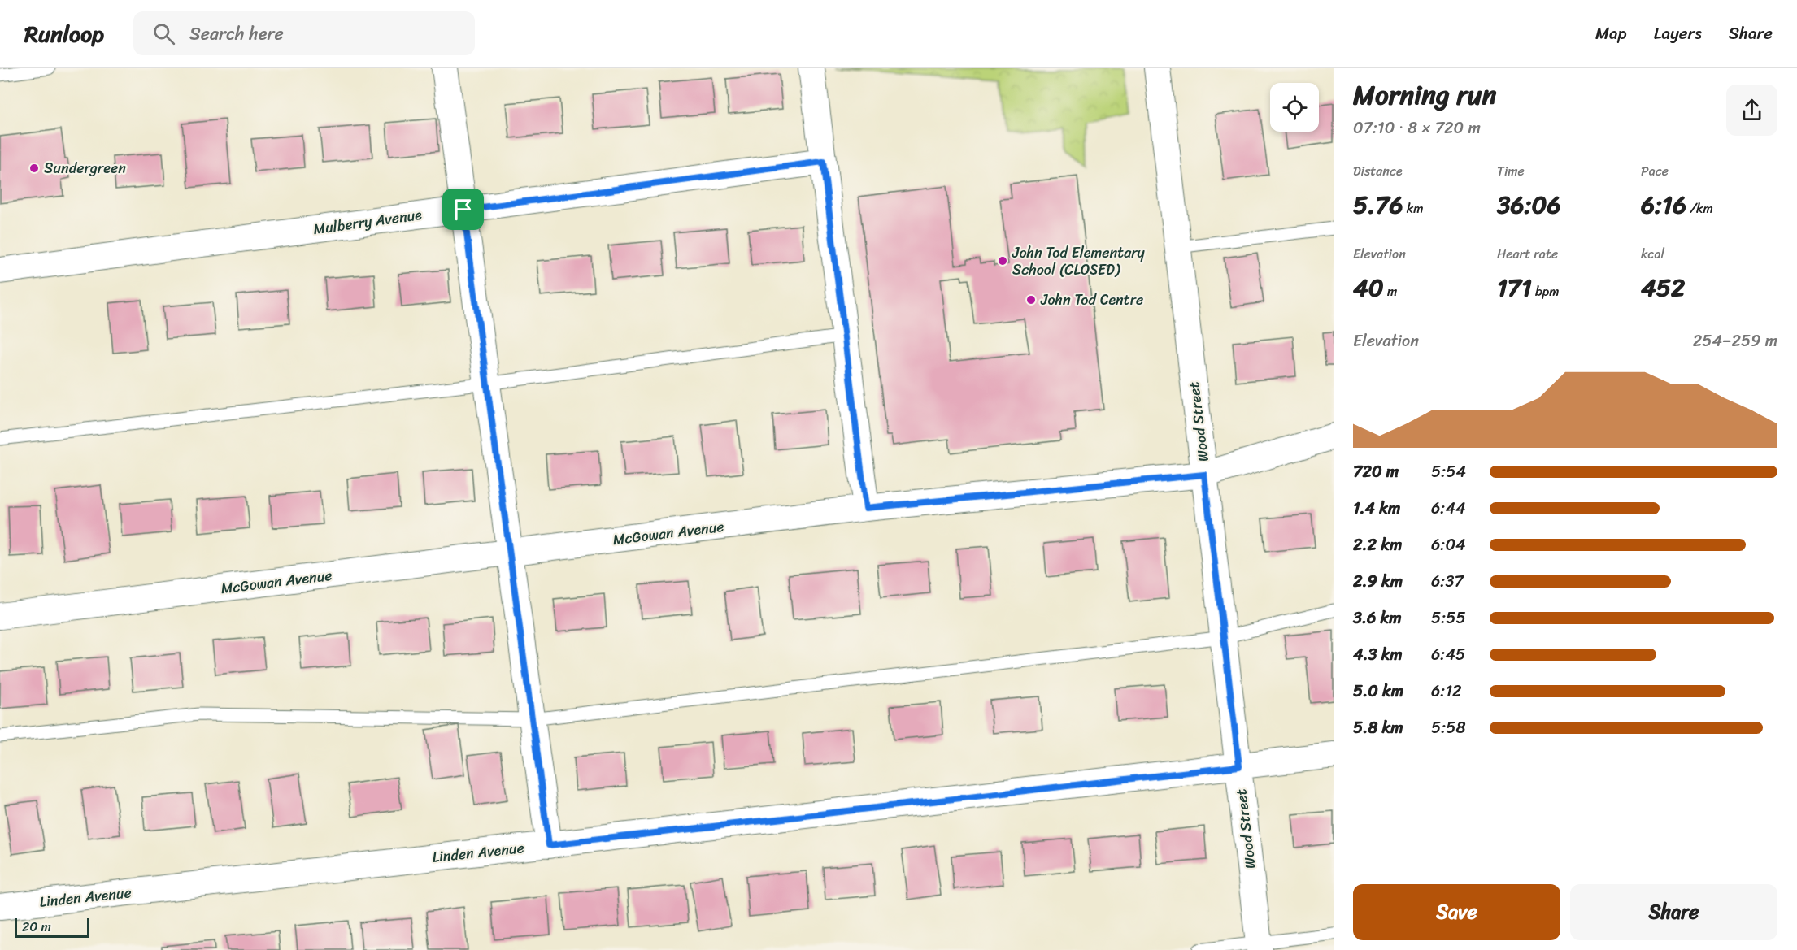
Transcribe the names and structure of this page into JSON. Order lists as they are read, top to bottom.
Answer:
{
  "streets": {
    "street": [
      "Mulberry Avenue",
      "Wood Street",
      "McGowan Avenue",
      "Linden Avenue"
    ]
  },
  "crossings": [
    ["Wood Street", "McGowan Avenue"],
    ["Wood Street", "Linden Avenue"]
  ],
  "places": ["Sundergreen", "John Tod Elementary School (CLOSED)", "John Tod Centre"],
  "scale_bar": "20 m",
  "page": {
    "header": "Runloop",
    "search": "Search here",
    "nav": ["Map", "Layers", "Share"],
    "heading": ["Morning run", "07:10 · 8 × 720 m"],
    "stats": [
      ["Distance", "5.76 km"],
      ["Time", "36:06"],
      ["Pace", "6:16 /km"],
      ["Elevation", "40 m"],
      ["Heart rate", "171 bpm"],
      ["kcal", "452"]
    ],
    "chart": ["Elevation", "254–259 m"],
    "list": [
      {
        "name": "720 m",
        "note": "5:54"
      },
      {
        "name": "1.4 km",
        "note": "6:44"
      },
      {
        "name": "2.2 km",
        "note": "6:04"
      },
      {
        "name": "2.9 km",
        "note": "6:37"
      },
      {
        "name": "3.6 km",
        "note": "5:55"
      },
      {
        "name": "4.3 km",
        "note": "6:45"
      },
      {
        "name": "5.0 km",
        "note": "6:12"
      },
      {
        "name": "5.8 km",
        "note": "5:58"
      }
    ],
    "buttons": ["Save", "Share"],
    "scale": "20 m"
  }
}
